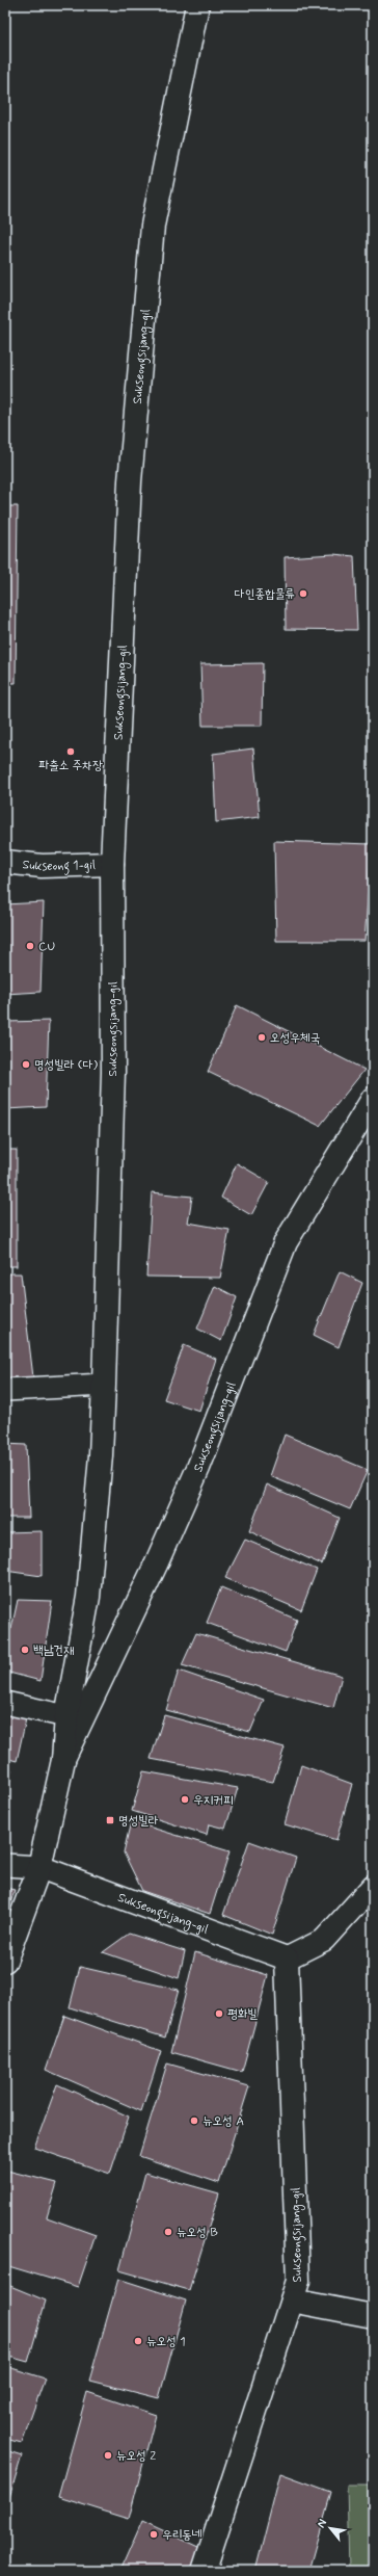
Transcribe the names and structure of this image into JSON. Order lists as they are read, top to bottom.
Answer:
{
  "streets": {
    "street": ["Sukseongsijang-gil", "Sukseong 1-gil"]
  },
  "crossings": [
    ["Sukseongsijang-gil", "Sukseong 1-gil"]
  ],
  "places": {
    "other": [
      "다인종합물류",
      "파출소 주차장",
      "CU",
      "오성우체국",
      "명성빌라 (다)",
      "백남건재",
      "우지커피",
      "평화빌",
      "뉴오성 A",
      "뉴오성 B",
      "뉴오성 1",
      "뉴오성 2",
      "우리동네"
    ],
    "transit": ["명성빌라"]
  },
  "north": "top left"
}
